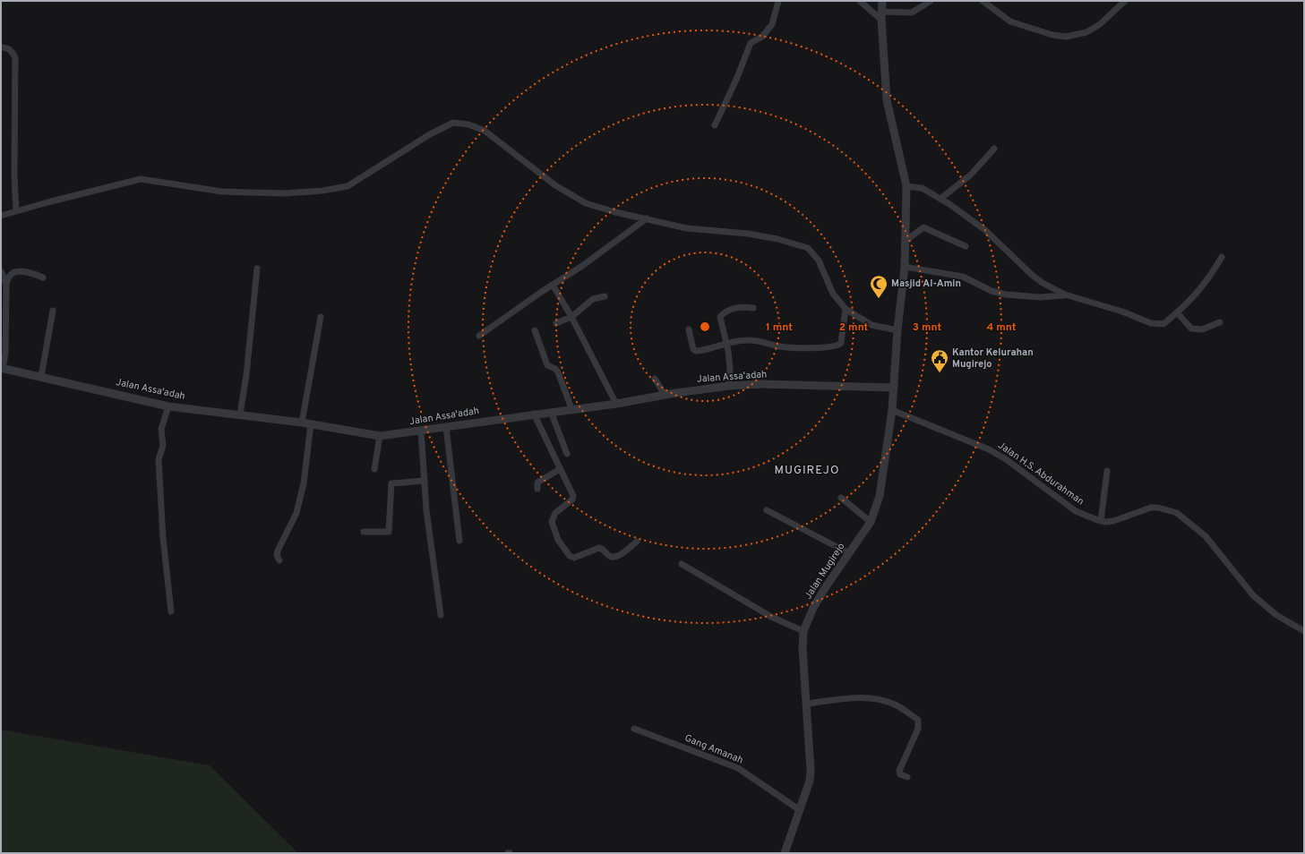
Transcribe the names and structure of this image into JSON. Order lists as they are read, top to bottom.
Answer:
{
  "streets": {
    "street": [
      "Jalan Assa'adah",
      "Jalan H.S. Abdurahman",
      "Jalan Mugirejo",
      "Gang Amanah"
    ]
  },
  "crossings": [
    ["Jalan Assa'adah", "Jalan Mugirejo"],
    ["Jalan H.S. Abdurahman", "Jalan Mugirejo"],
    ["Jalan Mugirejo", "Gang Amanah"]
  ],
  "districts": ["MUGIREJO"],
  "places": {
    "mosque": ["Masjid Al-Amin"],
    "public building": ["Kantor Kelurahan Mugirejo"]
  },
  "rings": [
    "1 mnt",
    "2 mnt",
    "3 mnt",
    "4 mnt"
  ]
}
